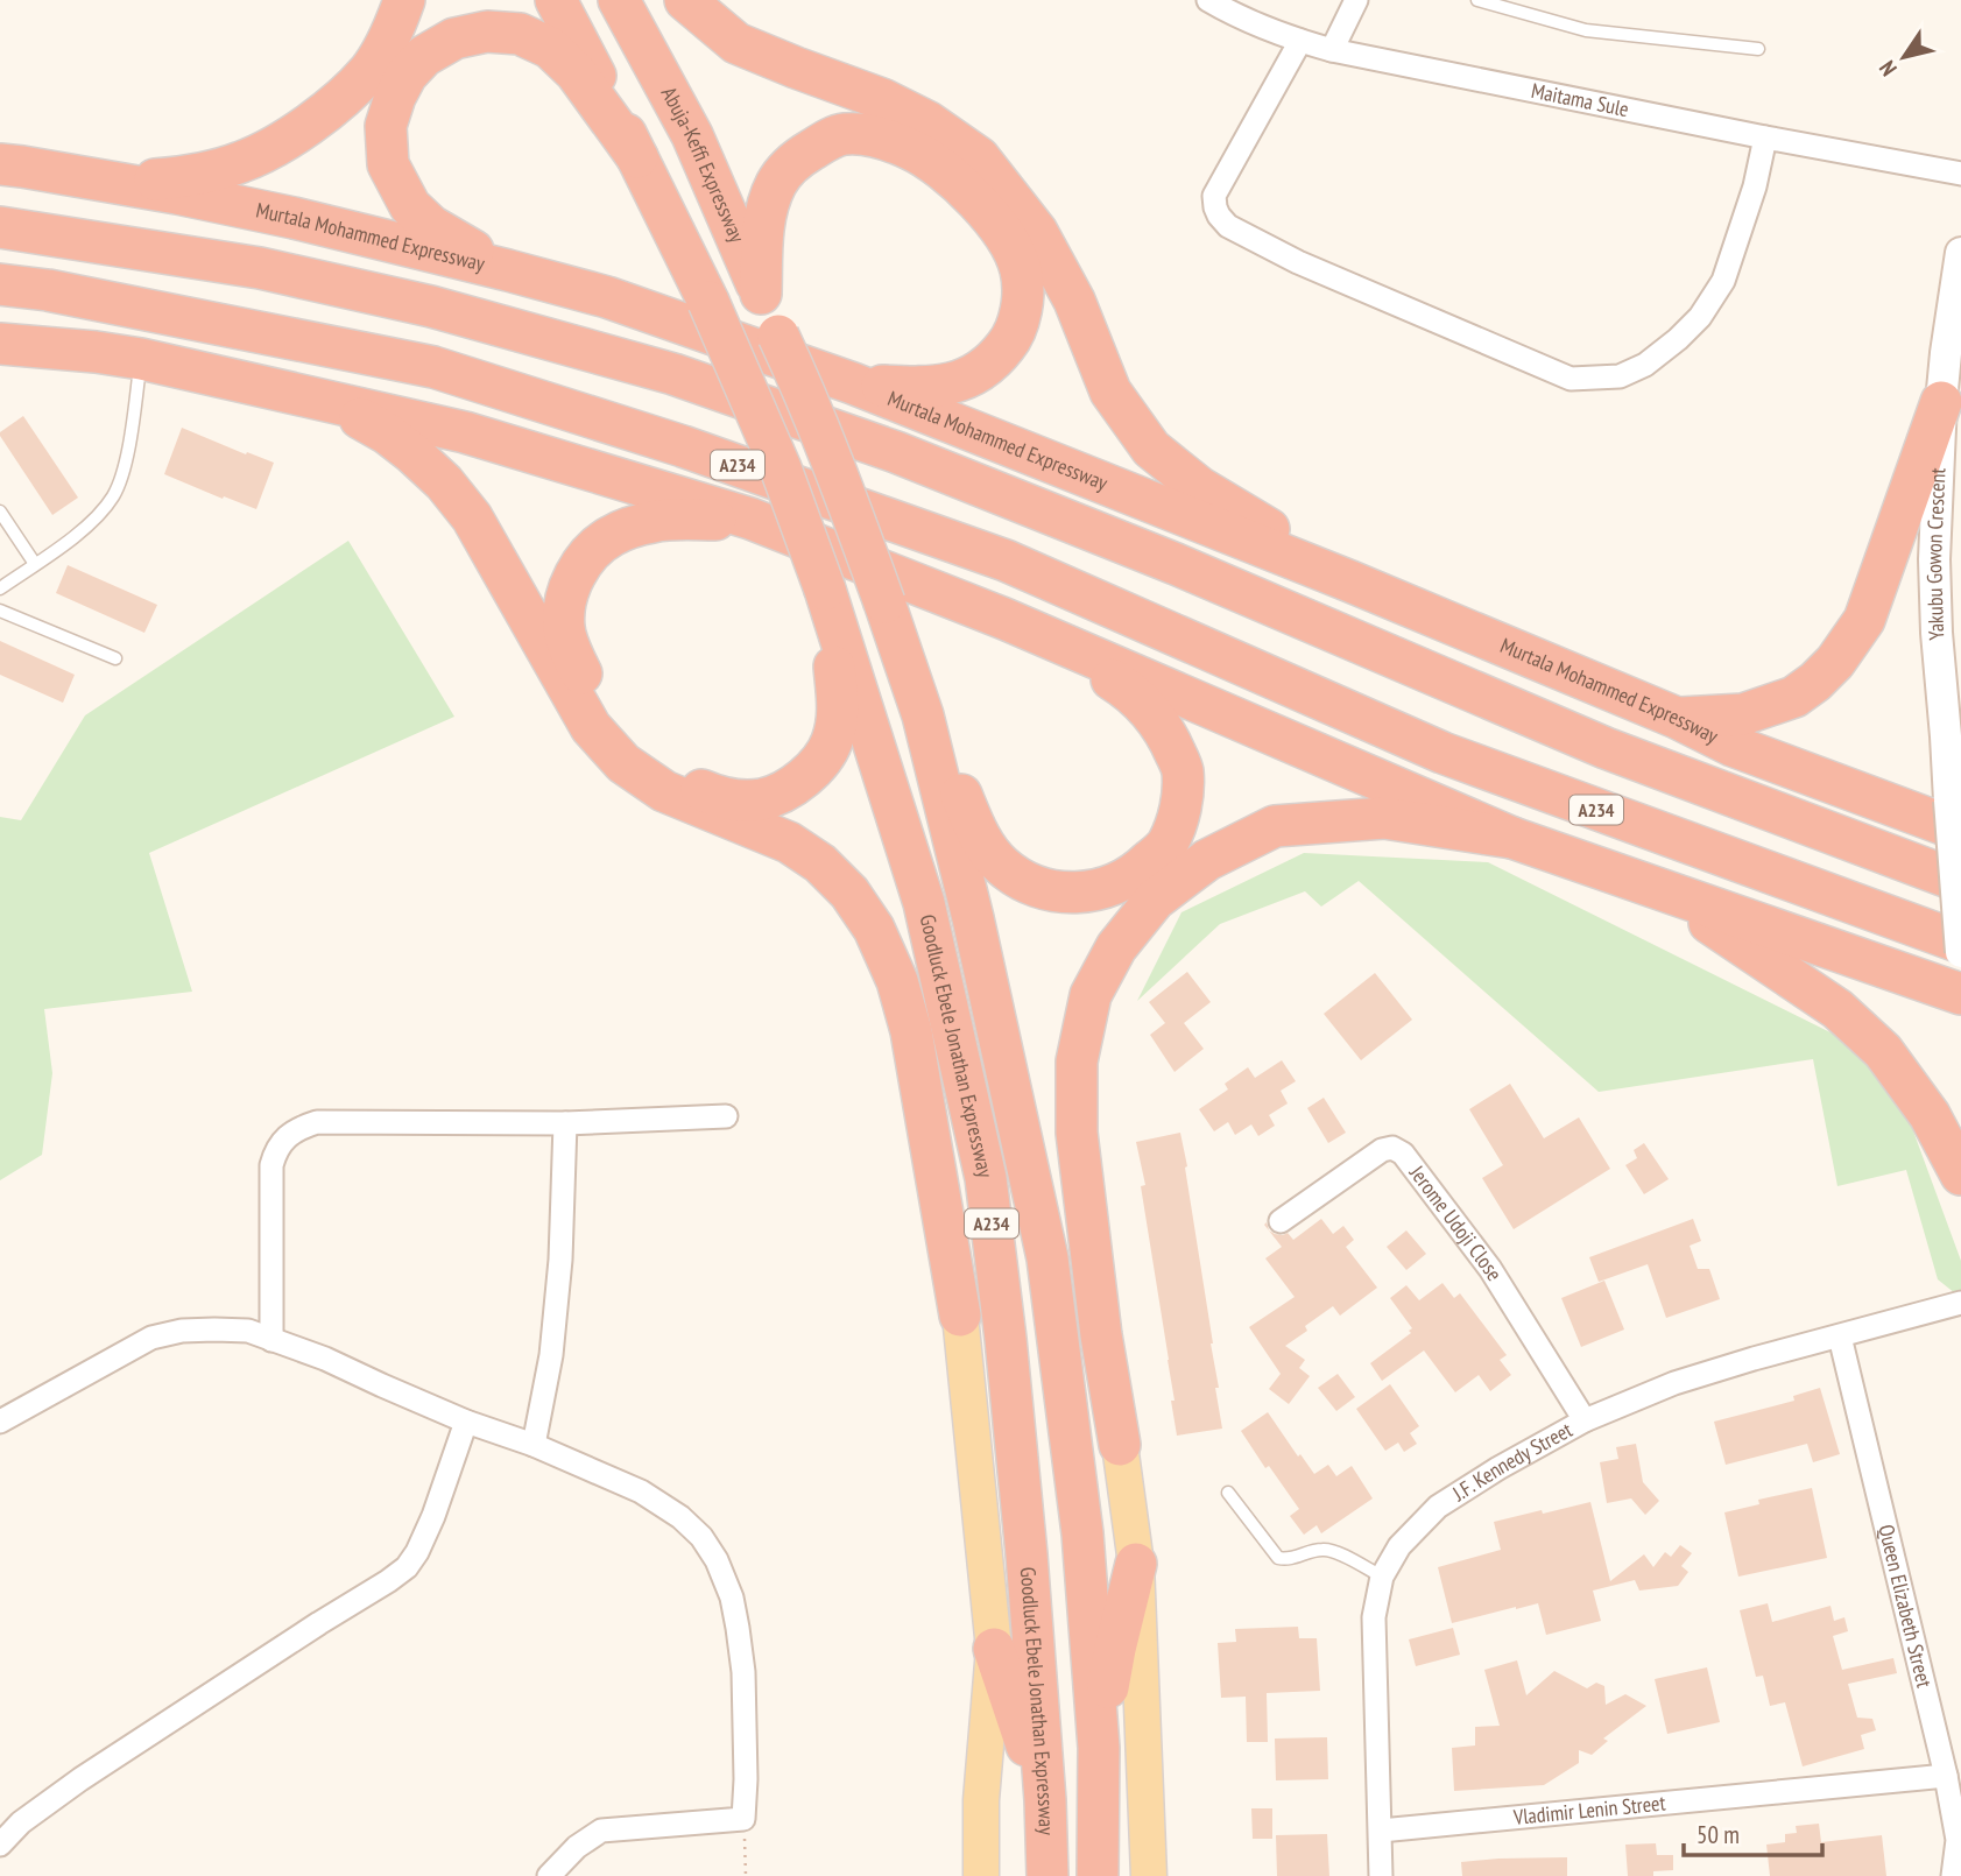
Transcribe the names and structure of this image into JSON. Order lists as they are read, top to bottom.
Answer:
{
  "streets": {
    "highway": [
      "Abuja-Keffi Expressway",
      "Murtala Mohammed Expressway",
      "A234",
      "Goodluck Ebele Jonathan Expressway"
    ],
    "main road": ["Yakubu Gowon Crescent"],
    "street": [
      "Maitama Sule",
      "Jerome Udoji Close",
      "J.F. Kennedy Street",
      "Queen Elizabeth Street",
      "Vladimir Lenin Street"
    ]
  },
  "crossings": [
    ["Abuja-Keffi Expressway", "Goodluck Ebele Jonathan Expressway"],
    ["Murtala Mohammed Expressway", "Yakubu Gowon Crescent"],
    ["A234", "Goodluck Ebele Jonathan Expressway"],
    ["Jerome Udoji Close", "J.F. Kennedy Street"],
    ["J.F. Kennedy Street", "Queen Elizabeth Street"],
    ["J.F. Kennedy Street", "Vladimir Lenin Street"],
    ["Queen Elizabeth Street", "Vladimir Lenin Street"]
  ],
  "scale_bar": "50 m",
  "north": "bottom left"
}
